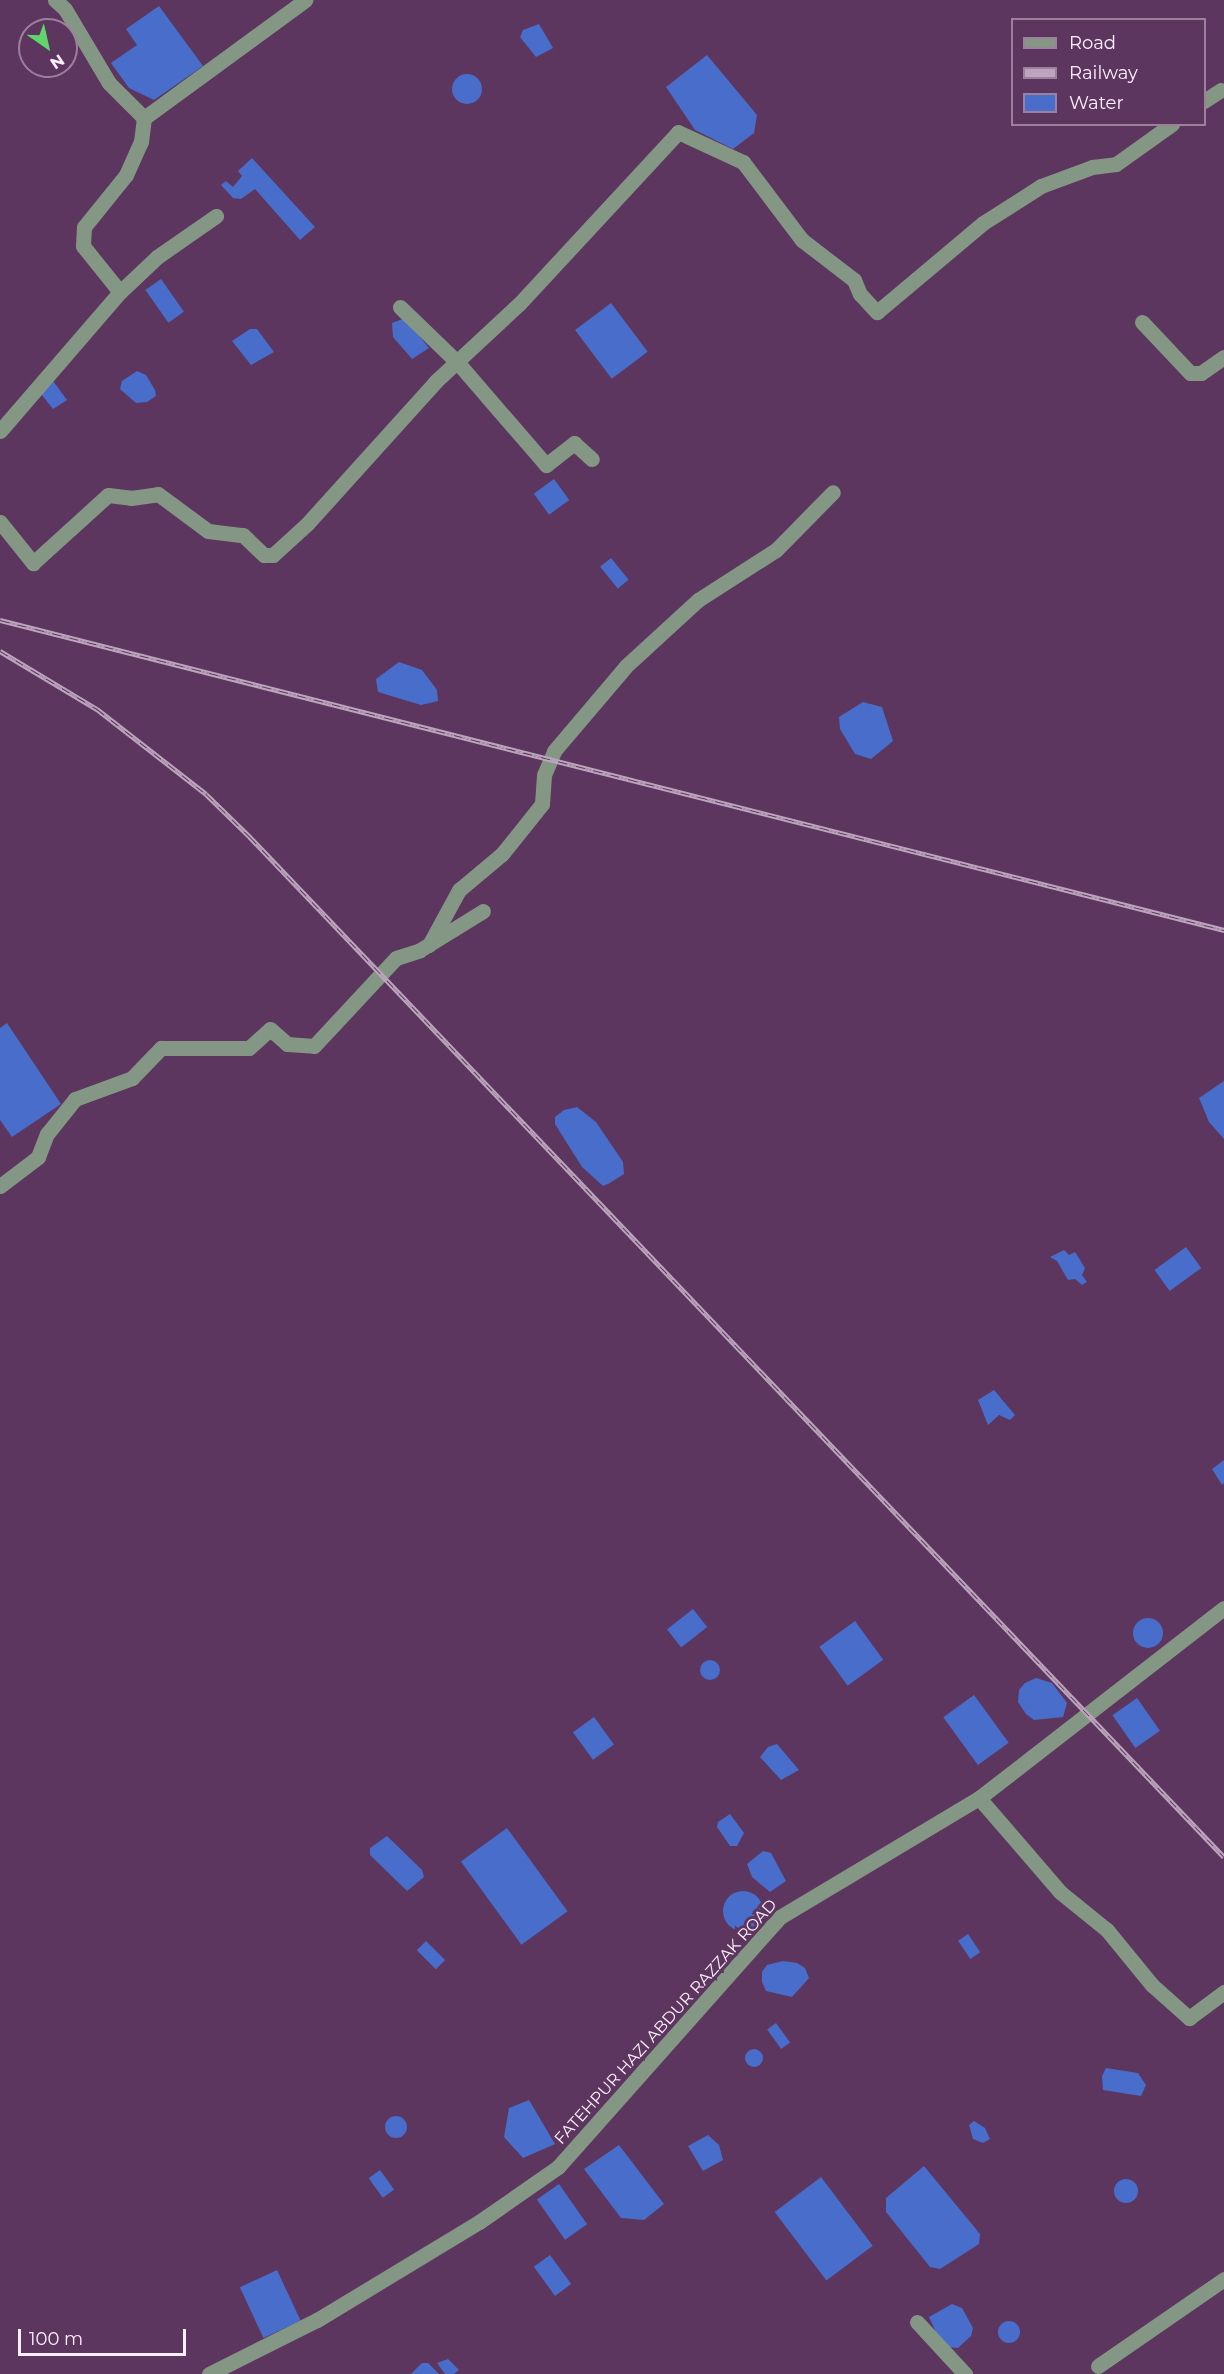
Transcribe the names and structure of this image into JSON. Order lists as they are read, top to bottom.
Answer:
{
  "streets": {
    "street": ["FATEHPUR HAZI ABDUR RAZZAK ROAD"]
  },
  "legend": ["Road", "Railway", "Water"],
  "scale_bar": "100 m",
  "north": "bottom right"
}
